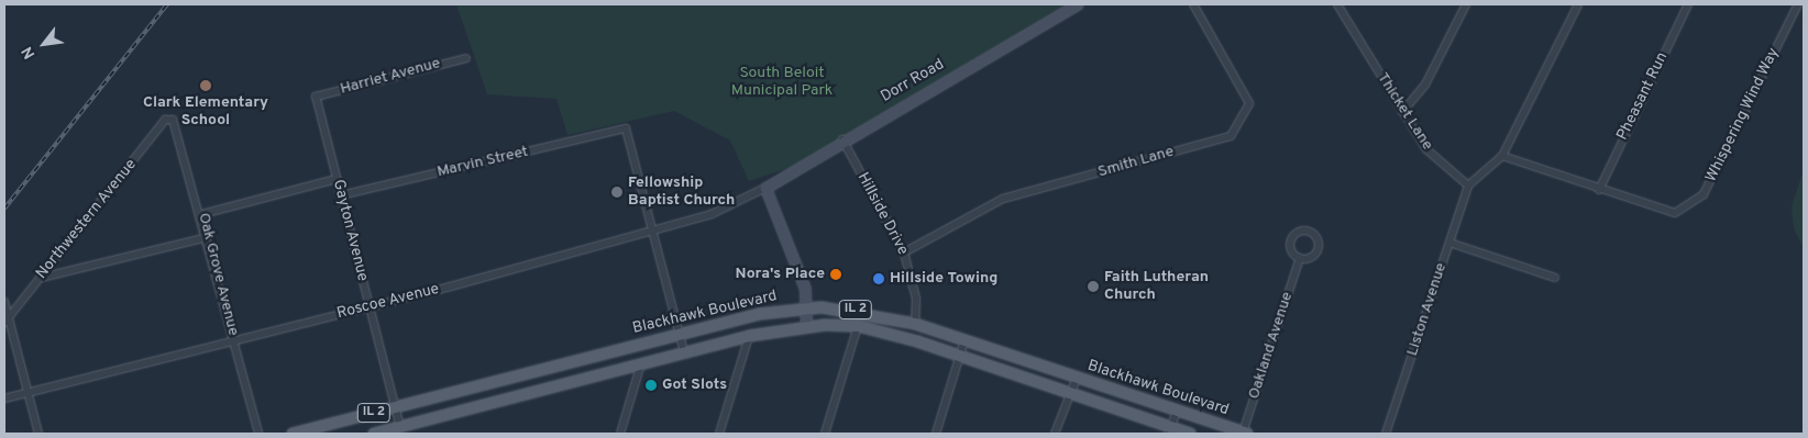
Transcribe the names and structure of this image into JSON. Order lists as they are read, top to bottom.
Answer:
{
  "streets": {
    "main road": ["IL 2", "Blackhawk Boulevard"],
    "street": [
      "Harriet Avenue",
      "Dorr Road",
      "Pheasant Run",
      "Thicket Lane",
      "Whispering Wind Way",
      "Marvin Street",
      "Smith Lane",
      "Hillside Drive",
      "Northwestern Avenue",
      "Gayton Avenue",
      "Oak Grove Avenue",
      "Roscoe Avenue",
      "Liston Avenue",
      "Oakland Avenue"
    ]
  },
  "crossings": [
    ["Harriet Avenue", "Gayton Avenue"],
    ["Dorr Road", "Hillside Drive"],
    ["Dorr Road", "Roscoe Avenue"],
    ["Pheasant Run", "Whispering Wind Way"],
    ["Thicket Lane", "Liston Avenue"],
    ["Marvin Street", "Gayton Avenue"],
    ["Marvin Street", "Roscoe Avenue"],
    ["Smith Lane", "Hillside Drive"],
    ["Hillside Drive", "Blackhawk Boulevard"],
    ["Northwestern Avenue", "Oak Grove Avenue"],
    ["Gayton Avenue", "Roscoe Avenue"],
    ["Gayton Avenue", "IL 2"],
    ["Gayton Avenue", "Blackhawk Boulevard"],
    ["Oak Grove Avenue", "Roscoe Avenue"],
    ["Blackhawk Boulevard", "Oakland Avenue"]
  ],
  "parks": ["South Beloit Municipal Park"],
  "places": [
    "Clark Elementary School",
    "Fellowship Baptist Church",
    "Nora's Place",
    "Hillside Towing",
    "Faith Lutheran Church",
    "Got Slots"
  ],
  "north": "bottom left"
}
